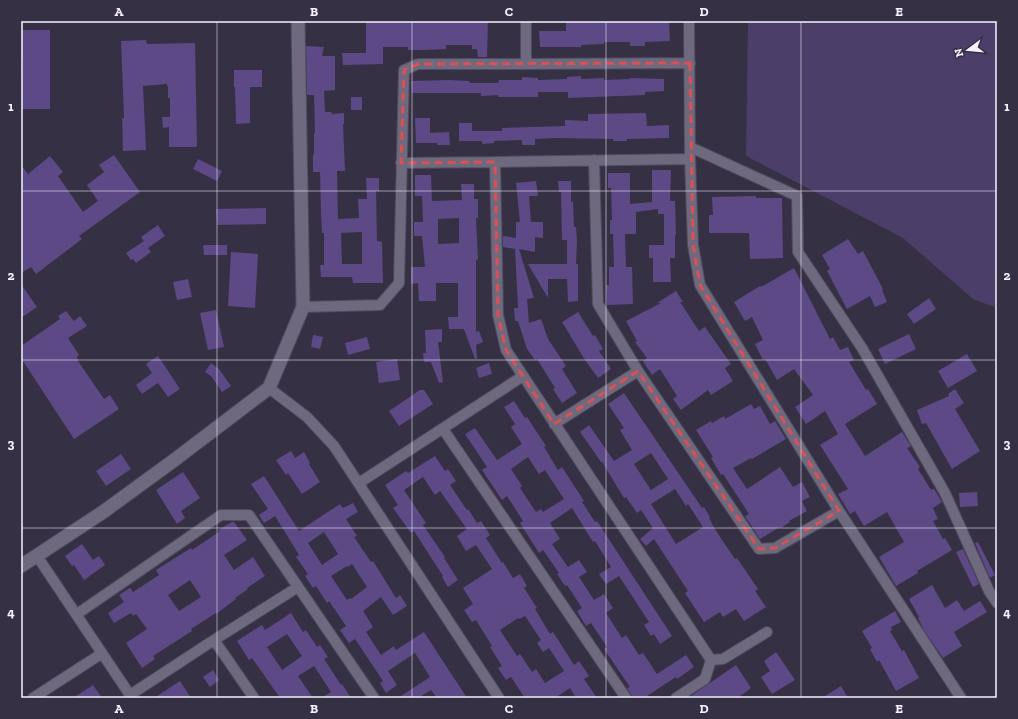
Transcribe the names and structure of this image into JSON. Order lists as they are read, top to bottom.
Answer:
{
  "north": "left",
  "grid": {
    "columns": [
      "A",
      "B",
      "C",
      "D",
      "E"
    ],
    "rows": [
      "1",
      "2",
      "3",
      "4"
    ]
  }
}
